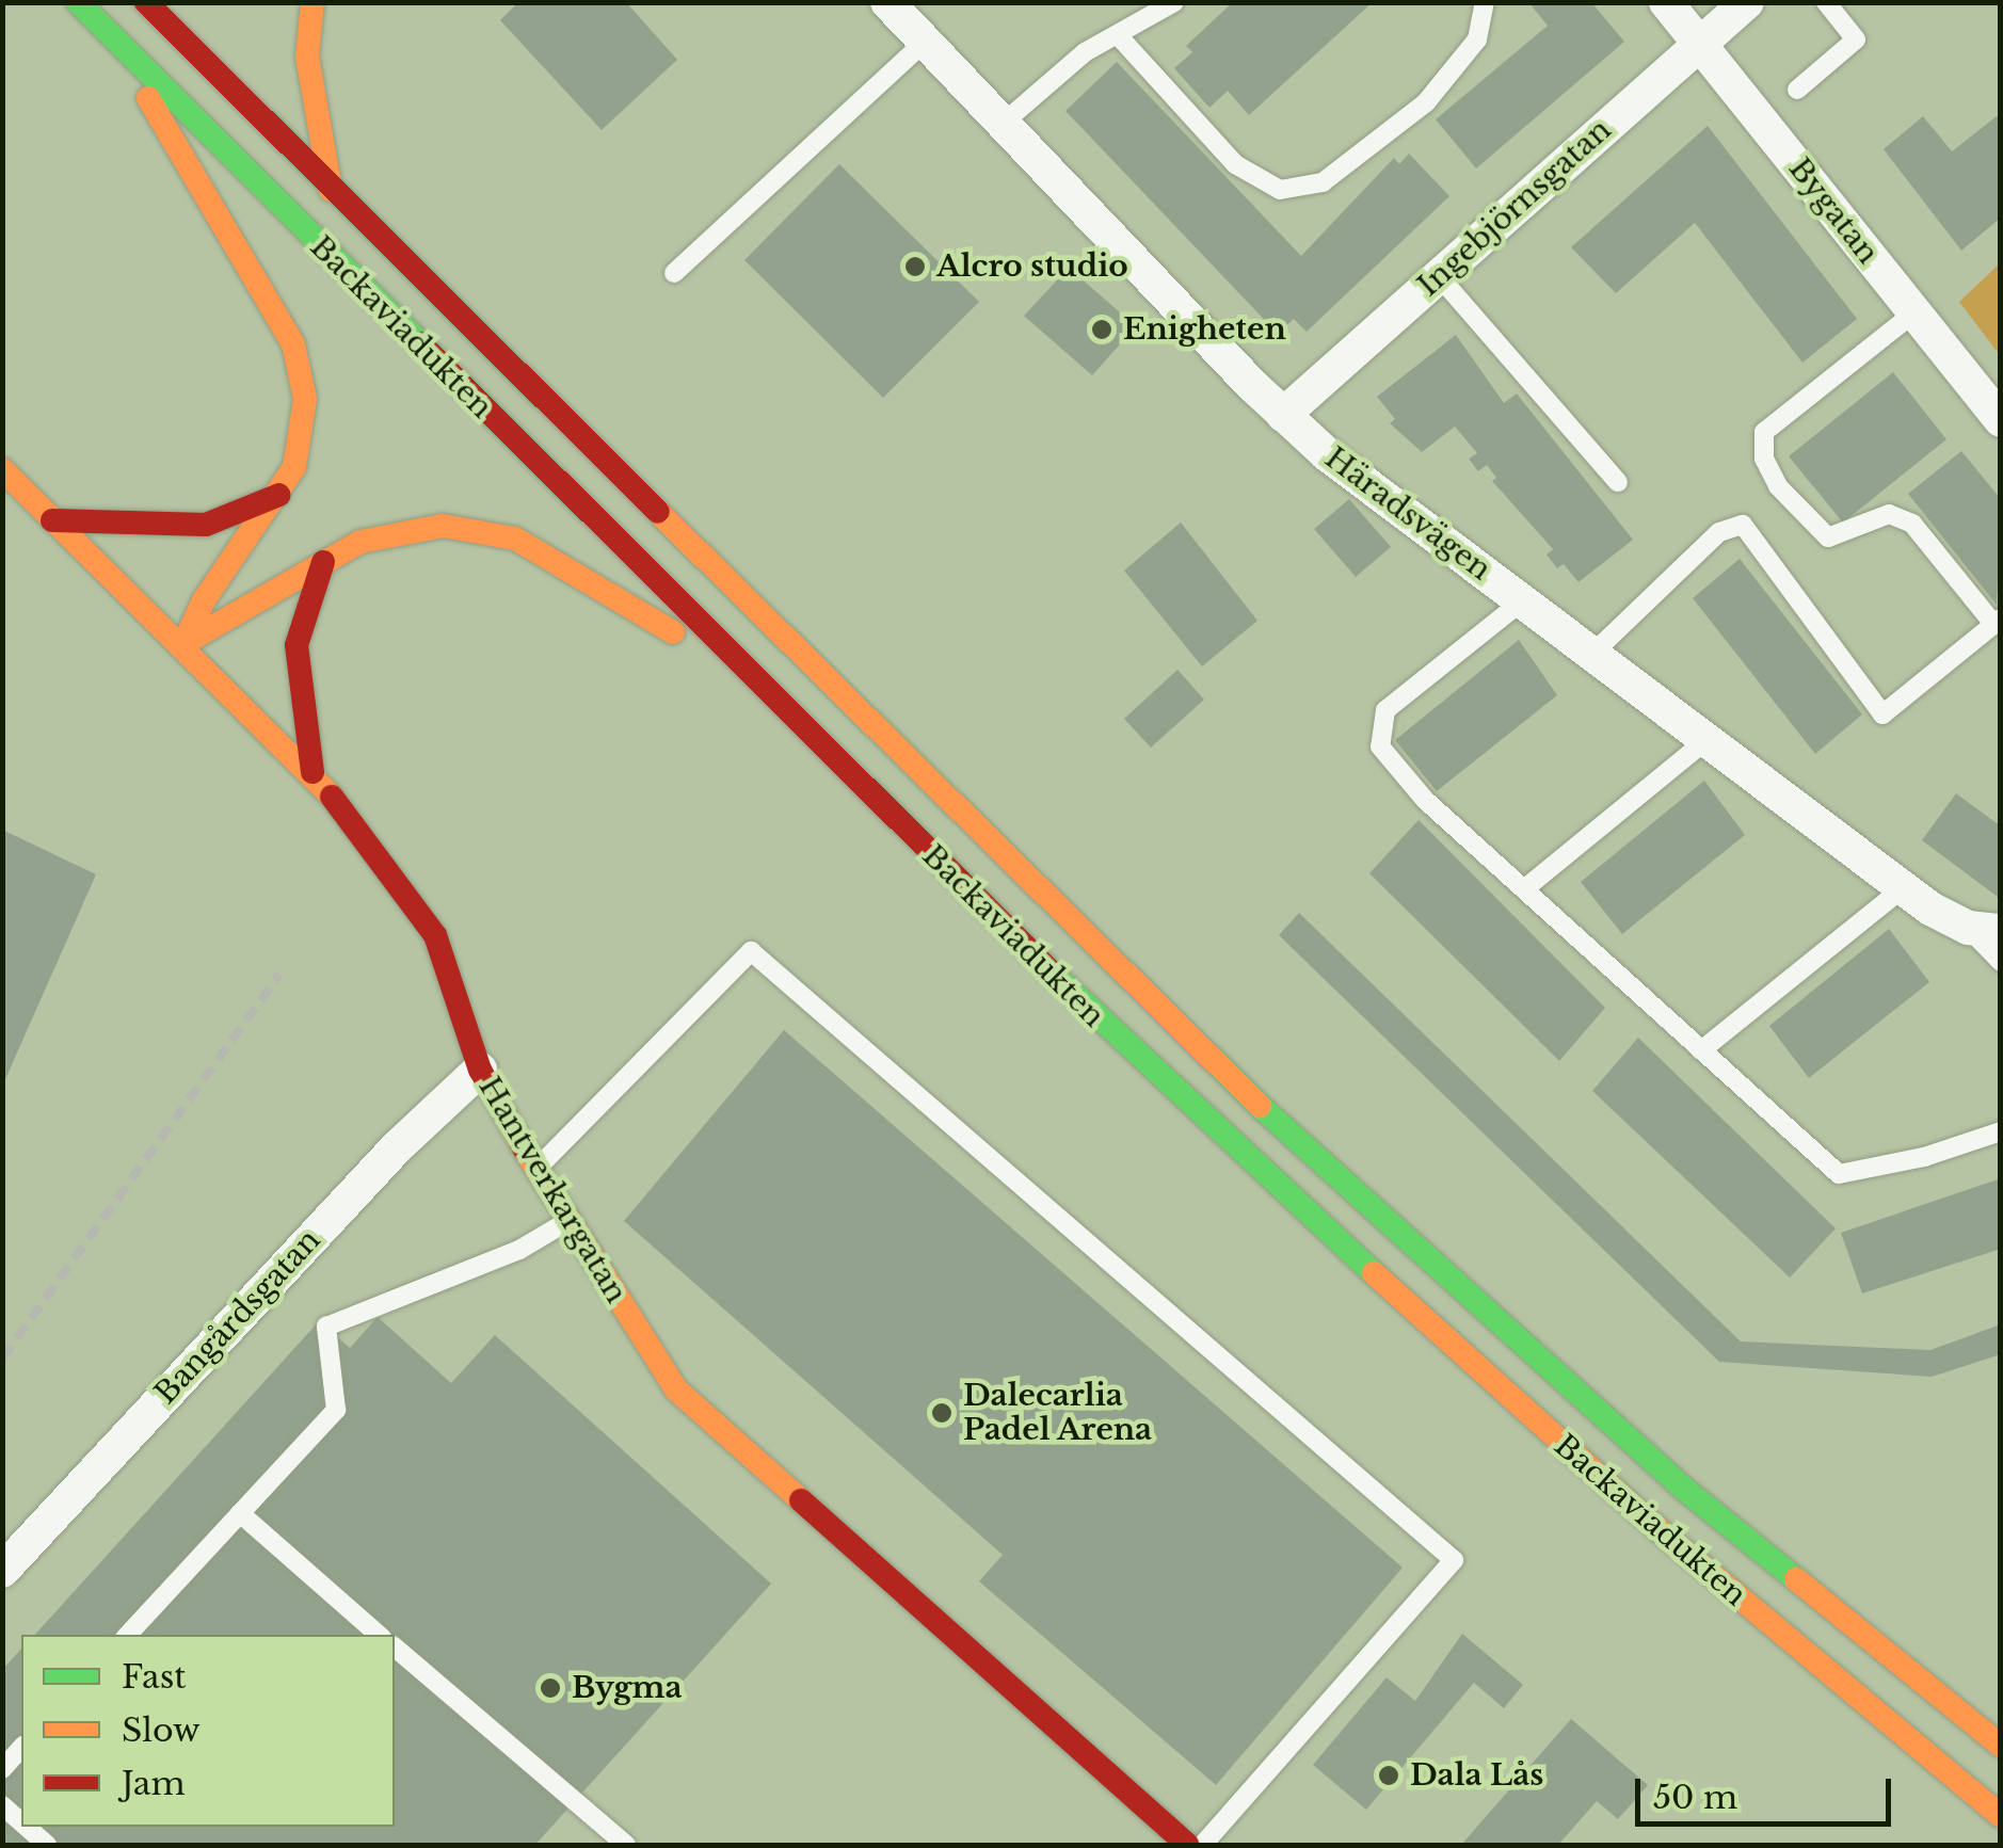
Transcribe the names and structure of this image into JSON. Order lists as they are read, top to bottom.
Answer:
{
  "streets": {
    "main road": ["Backaviadukten", "Hantverkargatan"],
    "street": [
      "Ingebjörnsgatan",
      "Bygatan",
      "Häradsvägen",
      "Bangårdsgatan"
    ]
  },
  "crossings": [
    ["Ingebjörnsgatan", "Bygatan"],
    ["Ingebjörnsgatan", "Häradsvägen"],
    ["Hantverkargatan", "Bangårdsgatan"]
  ],
  "places": [
    "Alcro studio",
    "Enigheten",
    "Dalecarlia Padel Arena",
    "Bygma",
    "Dala Lås"
  ],
  "legend": ["Fast", "Slow", "Jam"],
  "scale_bar": "50 m"
}
